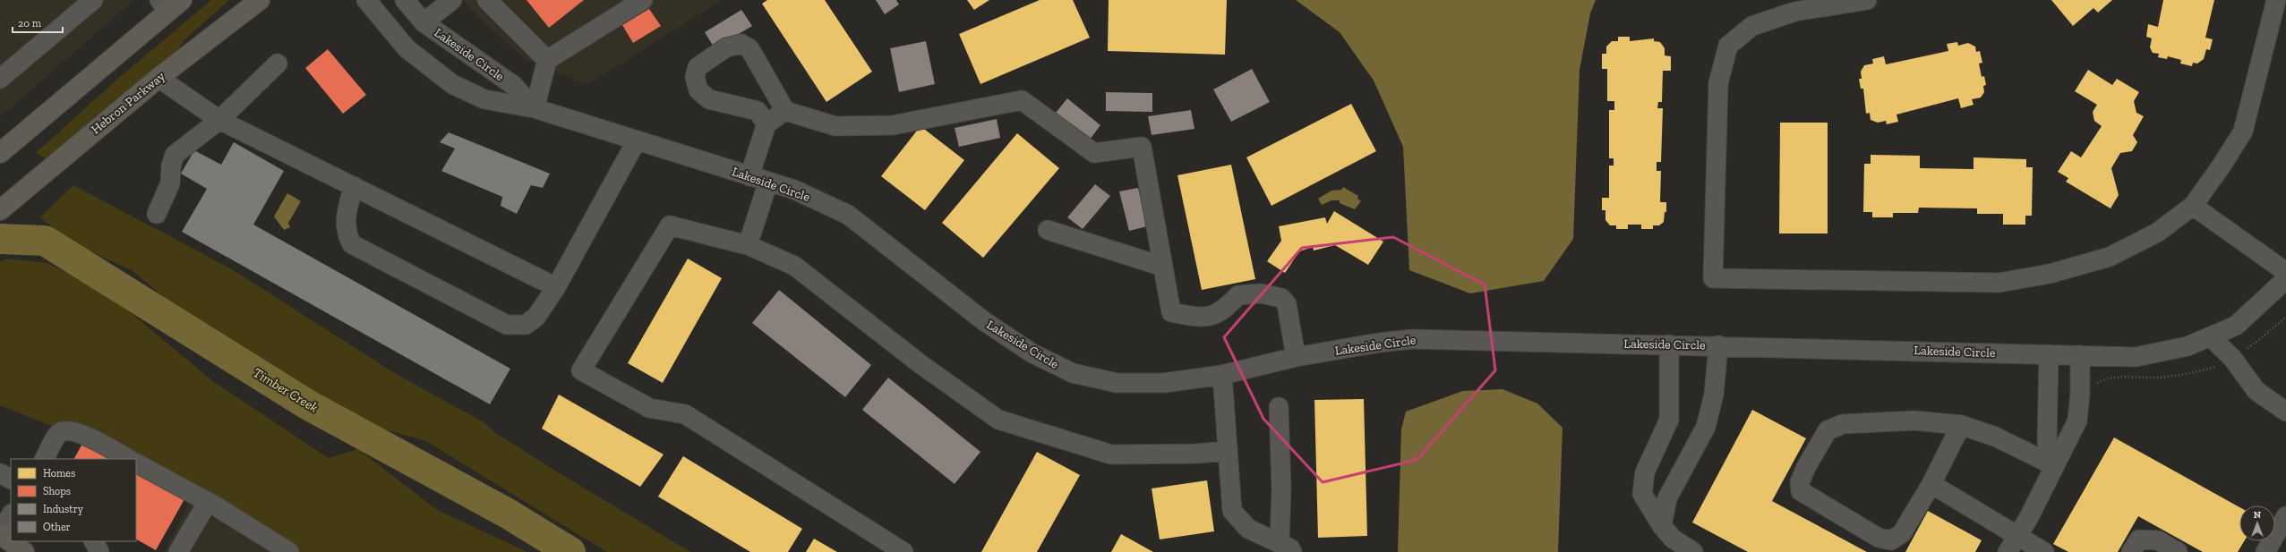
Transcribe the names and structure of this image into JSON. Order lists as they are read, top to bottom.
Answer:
{
  "streets": {
    "main road": ["Hebron Parkway"],
    "street": ["Lakeside Circle"]
  },
  "water": ["Timber Creek"],
  "legend": [
    "Homes",
    "Shops",
    "Industry",
    "Other"
  ],
  "scale_bar": "20 m",
  "north": "top"
}
